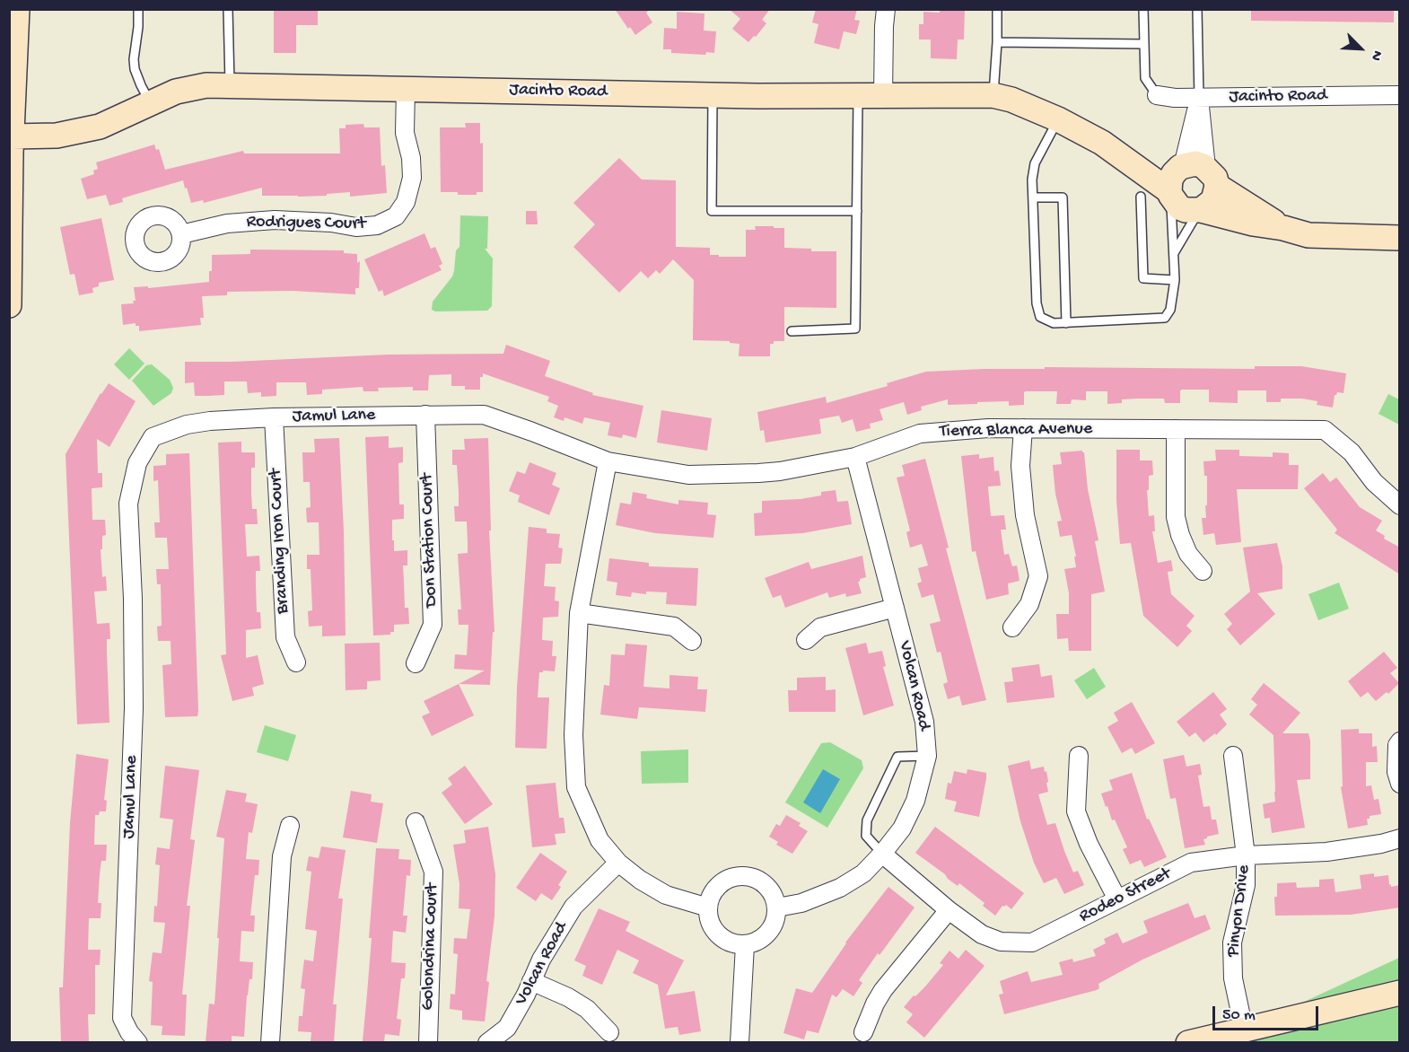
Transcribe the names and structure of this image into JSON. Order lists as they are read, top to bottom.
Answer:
{
  "streets": {
    "street": [
      "Jacinto Road",
      "Rodrigues Court",
      "Jamul Lane",
      "Tierra Blanca Avenue",
      "Don Station Court",
      "Branding Iron Court",
      "Volcan Road",
      "Rodeo Street",
      "Pinyon Drive",
      "Golondrina Court"
    ]
  },
  "crossings": [
    ["Jacinto Road", "Rodrigues Court"],
    ["Jamul Lane", "Tierra Blanca Avenue"],
    ["Jamul Lane", "Don Station Court"],
    ["Jamul Lane", "Branding Iron Court"],
    ["Tierra Blanca Avenue", "Volcan Road"],
    ["Volcan Road", "Rodeo Street"],
    ["Rodeo Street", "Pinyon Drive"]
  ],
  "scale_bar": "50 m",
  "north": "bottom right"
}
